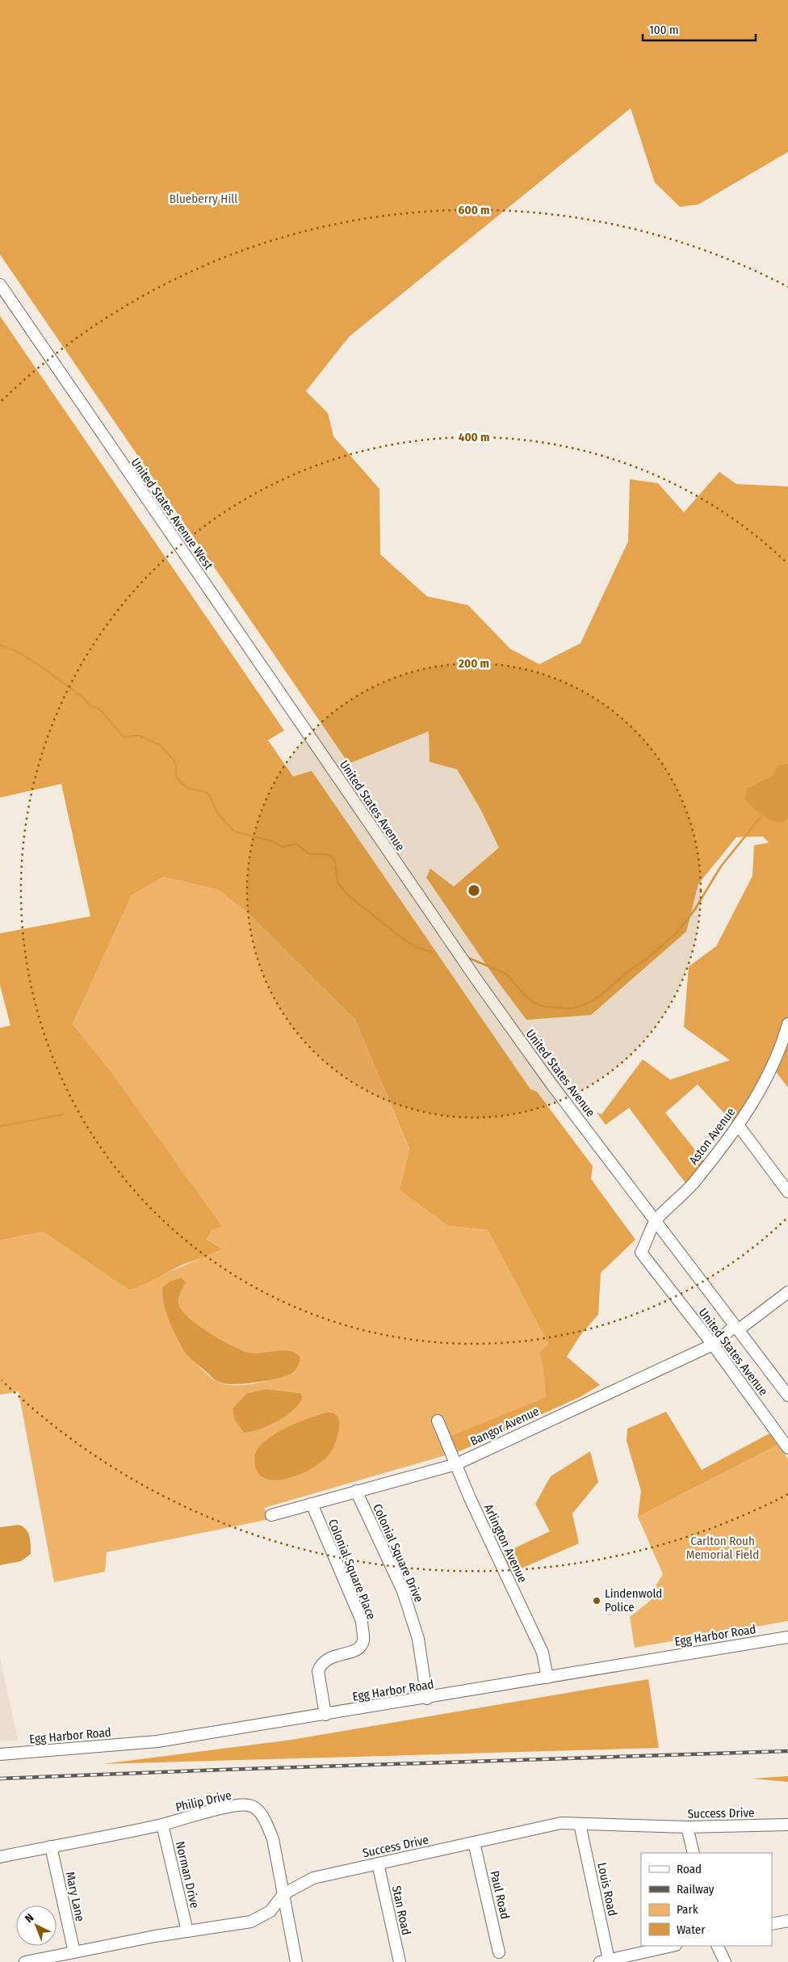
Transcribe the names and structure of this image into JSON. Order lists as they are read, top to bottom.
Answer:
{
  "streets": {
    "street": [
      "United States Avenue West",
      "United States Avenue",
      "Aston Avenue",
      "Bangor Avenue",
      "Arlington Avenue",
      "Colonial Square Drive",
      "Colonial Square Place",
      "Egg Harbor Road",
      "Philip Drive",
      "Success Drive",
      "Norman Drive",
      "Louis Road",
      "Paul Road",
      "Mary Lane",
      "Stan Road"
    ]
  },
  "crossings": [
    ["United States Avenue West", "United States Avenue"],
    ["United States Avenue", "Aston Avenue"],
    ["United States Avenue", "Bangor Avenue"],
    ["Bangor Avenue", "Arlington Avenue"],
    ["Bangor Avenue", "Colonial Square Drive"],
    ["Bangor Avenue", "Colonial Square Place"],
    ["Arlington Avenue", "Egg Harbor Road"],
    ["Colonial Square Drive", "Egg Harbor Road"],
    ["Colonial Square Place", "Egg Harbor Road"],
    ["Philip Drive", "Success Drive"],
    ["Philip Drive", "Norman Drive"],
    ["Philip Drive", "Mary Lane"],
    ["Success Drive", "Norman Drive"],
    ["Success Drive", "Louis Road"],
    ["Success Drive", "Paul Road"],
    ["Success Drive", "Mary Lane"],
    ["Success Drive", "Stan Road"]
  ],
  "parks": ["Blueberry Hill", "Carlton Rouh Memorial Field"],
  "places": ["Lindenwold Police"],
  "legend": [
    "Road",
    "Railway",
    "Park",
    "Water"
  ],
  "scale_bar": "100 m",
  "north": "top left",
  "rings": ["600 m", "400 m", "200 m"]
}
